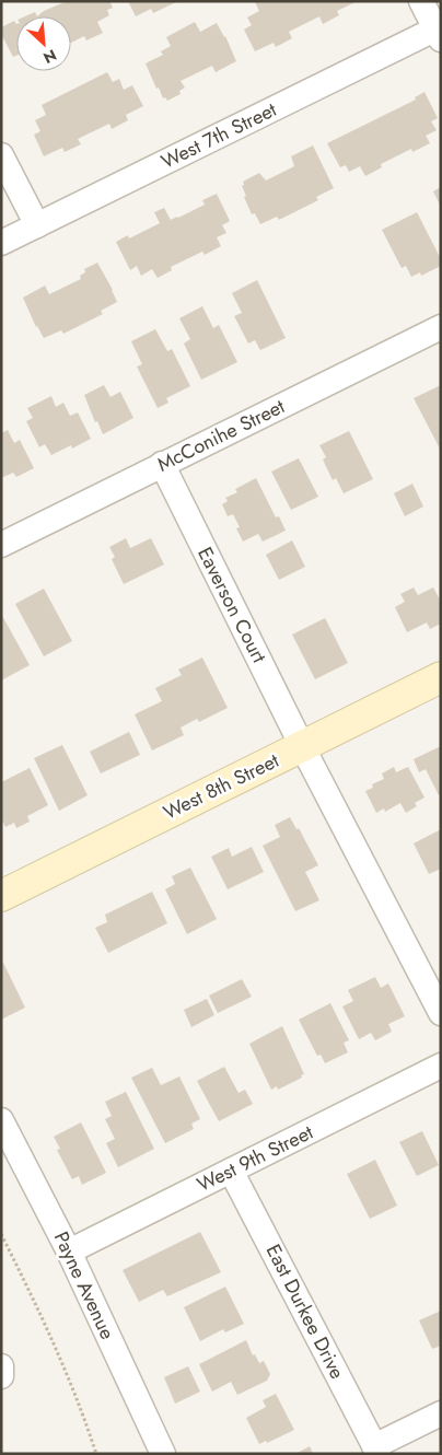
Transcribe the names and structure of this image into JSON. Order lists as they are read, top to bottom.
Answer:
{
  "streets": {
    "street": [
      "West 7th Street",
      "McConihe Street",
      "Eaverson Court",
      "West 8th Street",
      "West 9th Street",
      "Payne Avenue",
      "East Durkee Drive"
    ]
  },
  "crossings": [
    ["McConihe Street", "Eaverson Court"],
    ["Eaverson Court", "West 8th Street"],
    ["West 9th Street", "Payne Avenue"],
    ["West 9th Street", "East Durkee Drive"]
  ],
  "north": "bottom right"
}
